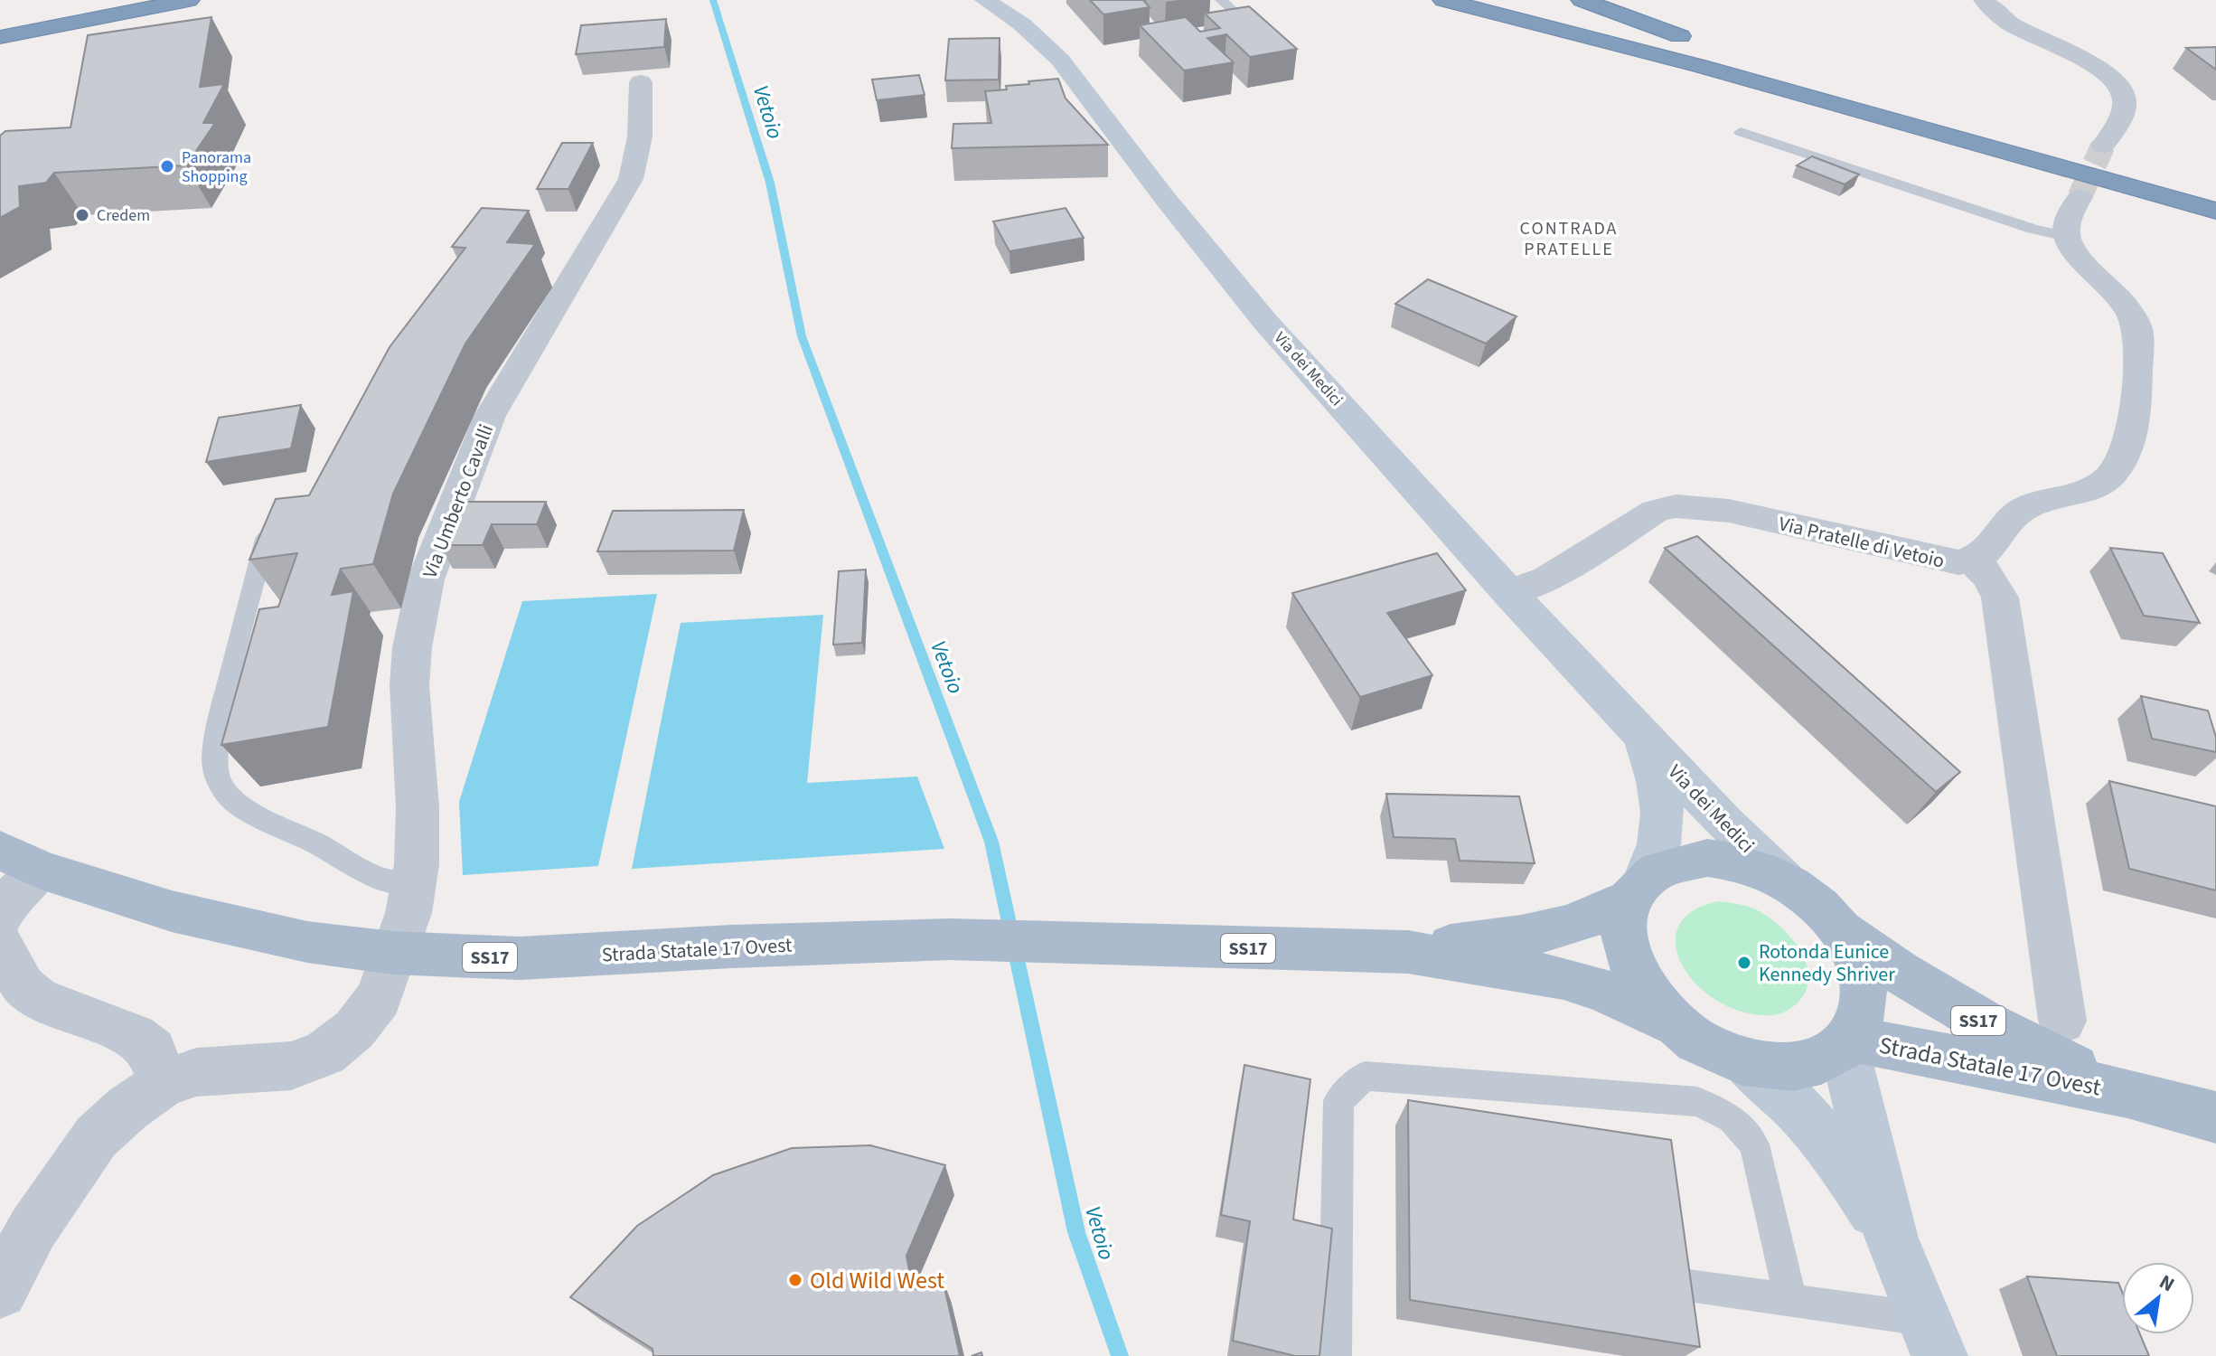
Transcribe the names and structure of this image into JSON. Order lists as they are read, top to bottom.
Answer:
{
  "streets": {
    "main road": ["SS17", "Strada Statale 17 Ovest"],
    "street": ["Via dei Medici", "Via Umberto Cavalli", "Via Pratelle di Vetoio"]
  },
  "crossings": [
    ["Via dei Medici", "Via Pratelle di Vetoio"],
    ["Via dei Medici", "SS17"],
    ["Via dei Medici", "Strada Statale 17 Ovest"],
    ["Via Umberto Cavalli", "Strada Statale 17 Ovest"],
    ["SS17", "Strada Statale 17 Ovest"]
  ],
  "districts": ["CONTRADA PRATELLE"],
  "water": ["Vetoio"],
  "places": [
    "Panorama Shopping",
    "Credem",
    "Rotonda Eunice Kennedy Shriver",
    "Old Wild West"
  ],
  "north": "top right"
}
